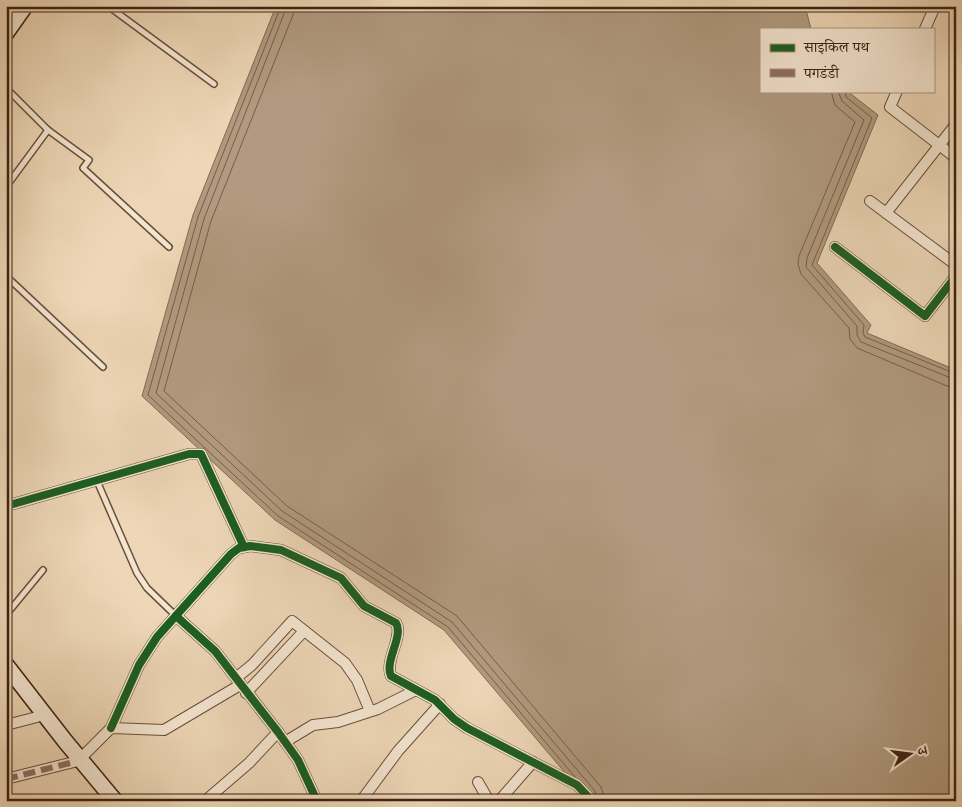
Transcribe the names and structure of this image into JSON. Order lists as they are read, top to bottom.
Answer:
{
  "legend": ["साइकिल पथ", "पगडंडी"],
  "north": "right"
}
